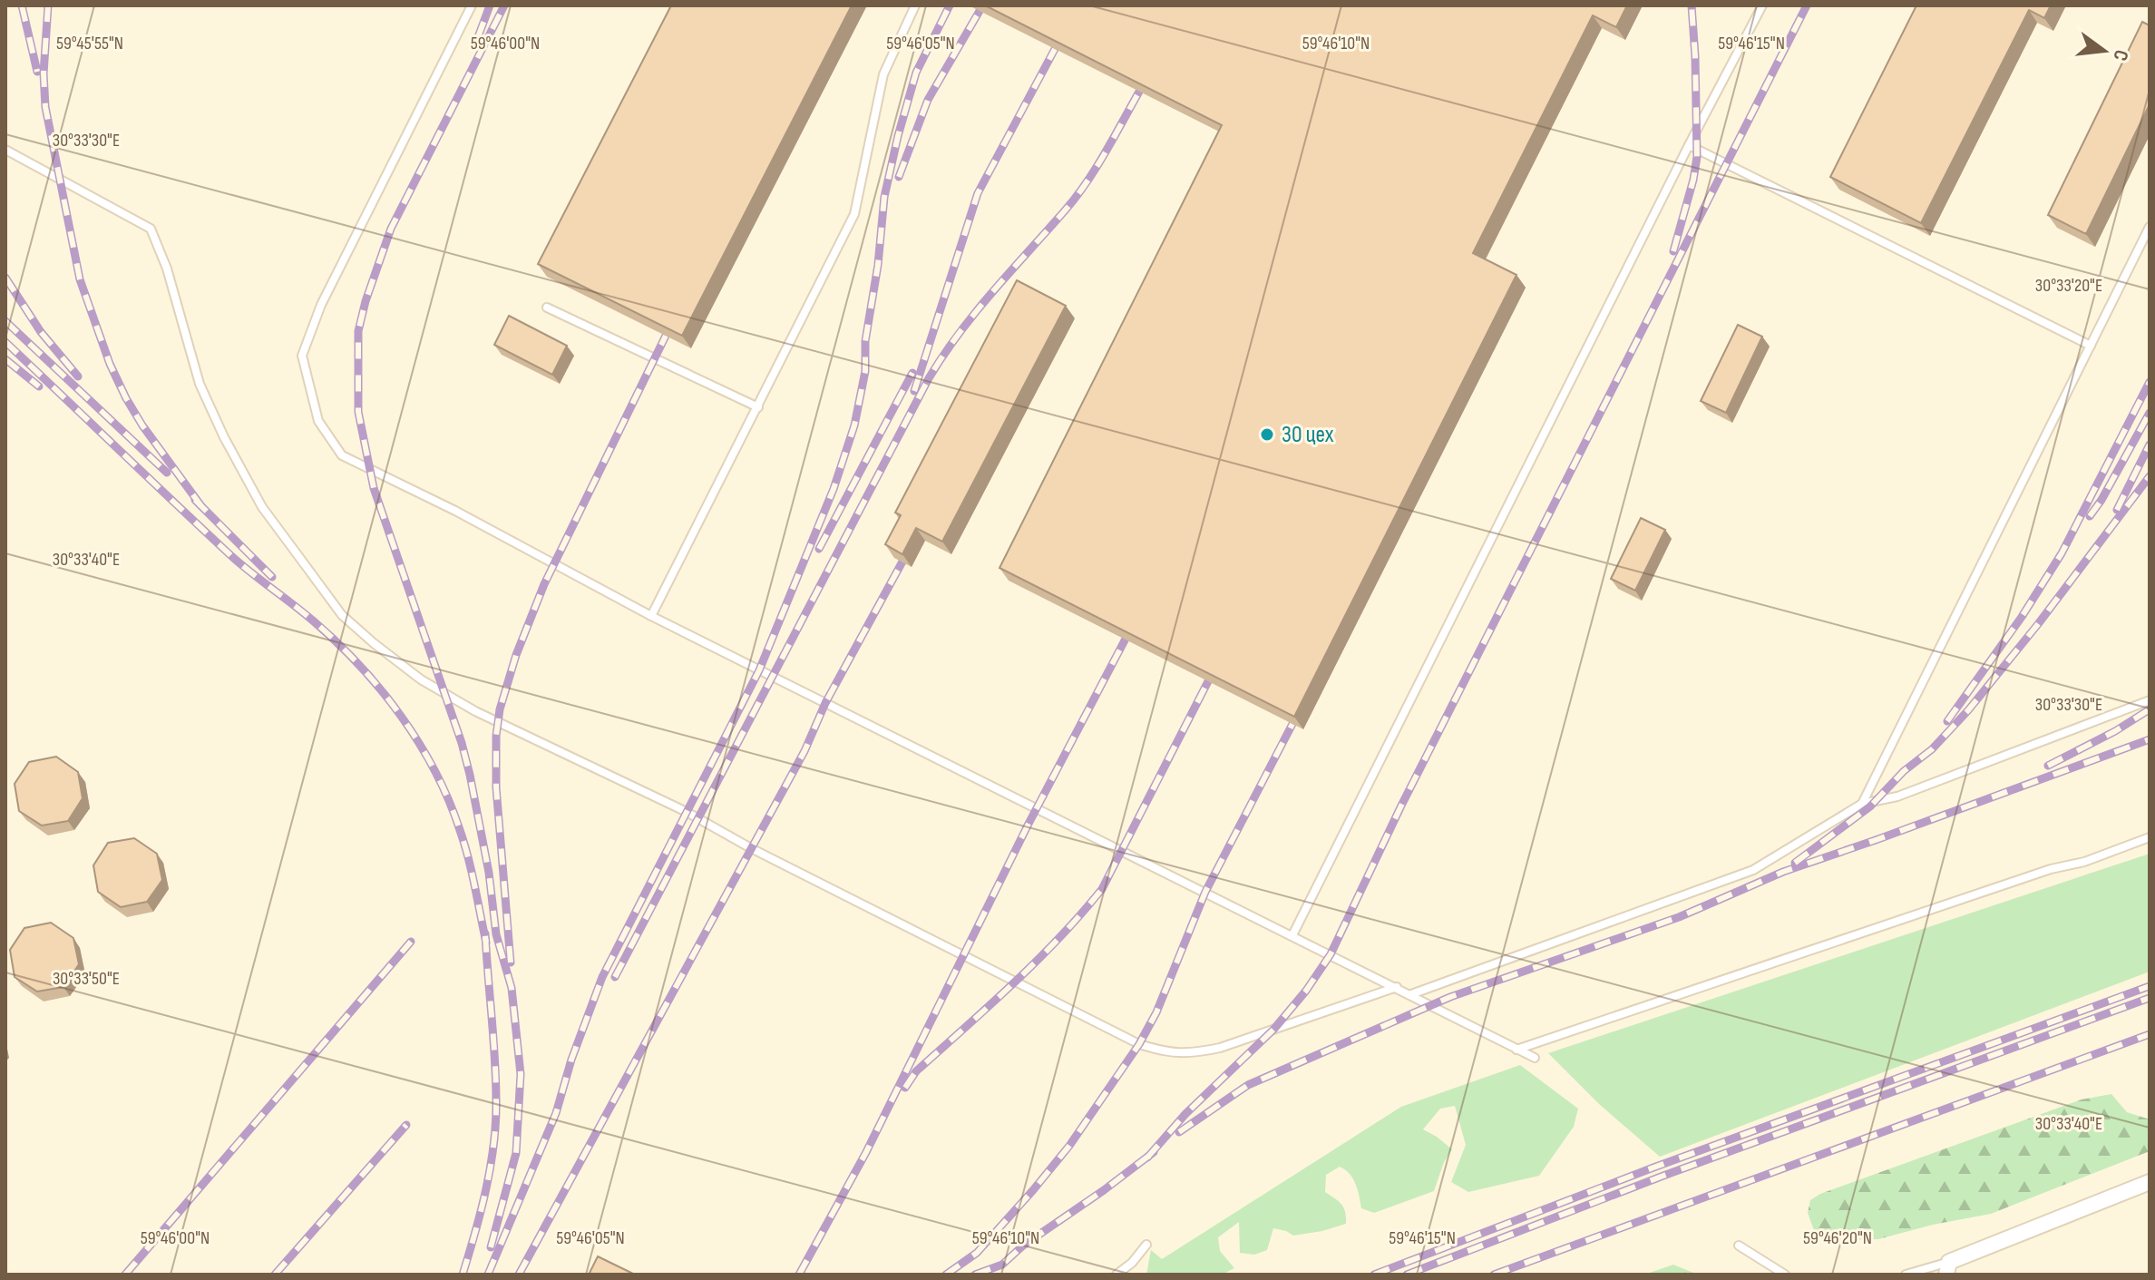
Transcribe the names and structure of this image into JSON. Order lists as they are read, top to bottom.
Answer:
{
  "places": ["30 цех"],
  "north": "right",
  "coordinates": [
    "59°45'55\"N",
    "59°46'00\"N",
    "59°46'05\"N",
    "59°46'10\"N",
    "59°46'15\"N",
    "30°33'30\"E",
    "30°33'20\"E",
    "30°33'40\"E",
    "30°33'50\"E",
    "59°46'20\"N"
  ]
}
